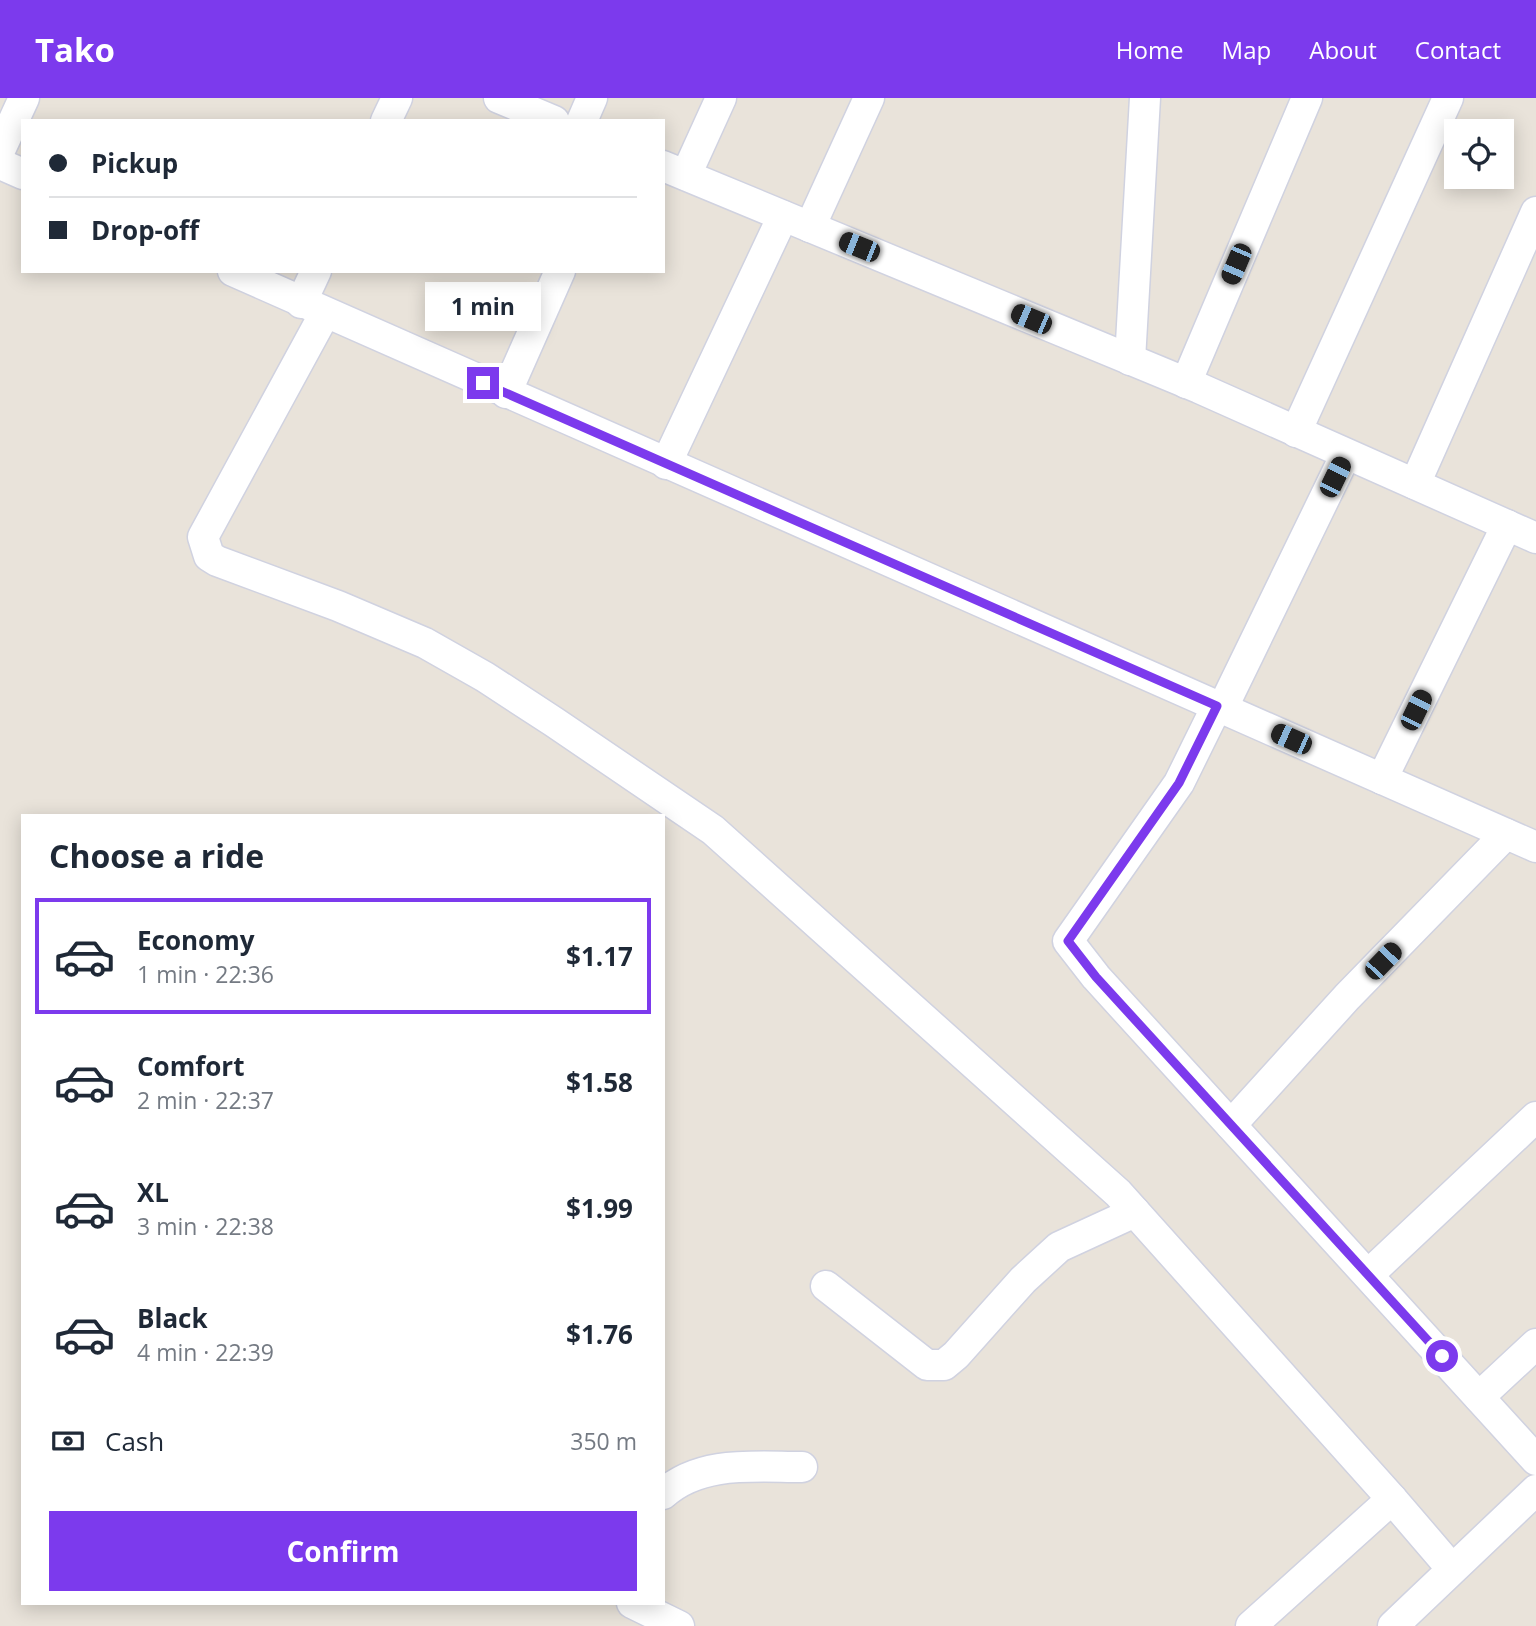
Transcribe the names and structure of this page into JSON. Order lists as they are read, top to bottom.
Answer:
{
  "page": {
    "header": "Tako",
    "nav": [
      "Home",
      "Map",
      "About",
      "Contact"
    ],
    "banner": ["Pickup", "Drop-off"],
    "bubble": "1 min",
    "heading": "Choose a ride",
    "list": [
      {
        "name": "Economy",
        "note": "1 min · 22:36",
        "value": "$1.17"
      },
      {
        "name": "Comfort",
        "note": "2 min · 22:37",
        "value": "$1.58"
      },
      {
        "name": "XL",
        "note": "3 min · 22:38",
        "value": "$1.99"
      },
      {
        "name": "Black",
        "note": "4 min · 22:39",
        "value": "$1.76"
      }
    ],
    "pay": ["Cash", "350 m"],
    "buttons": "Confirm"
  }
}
